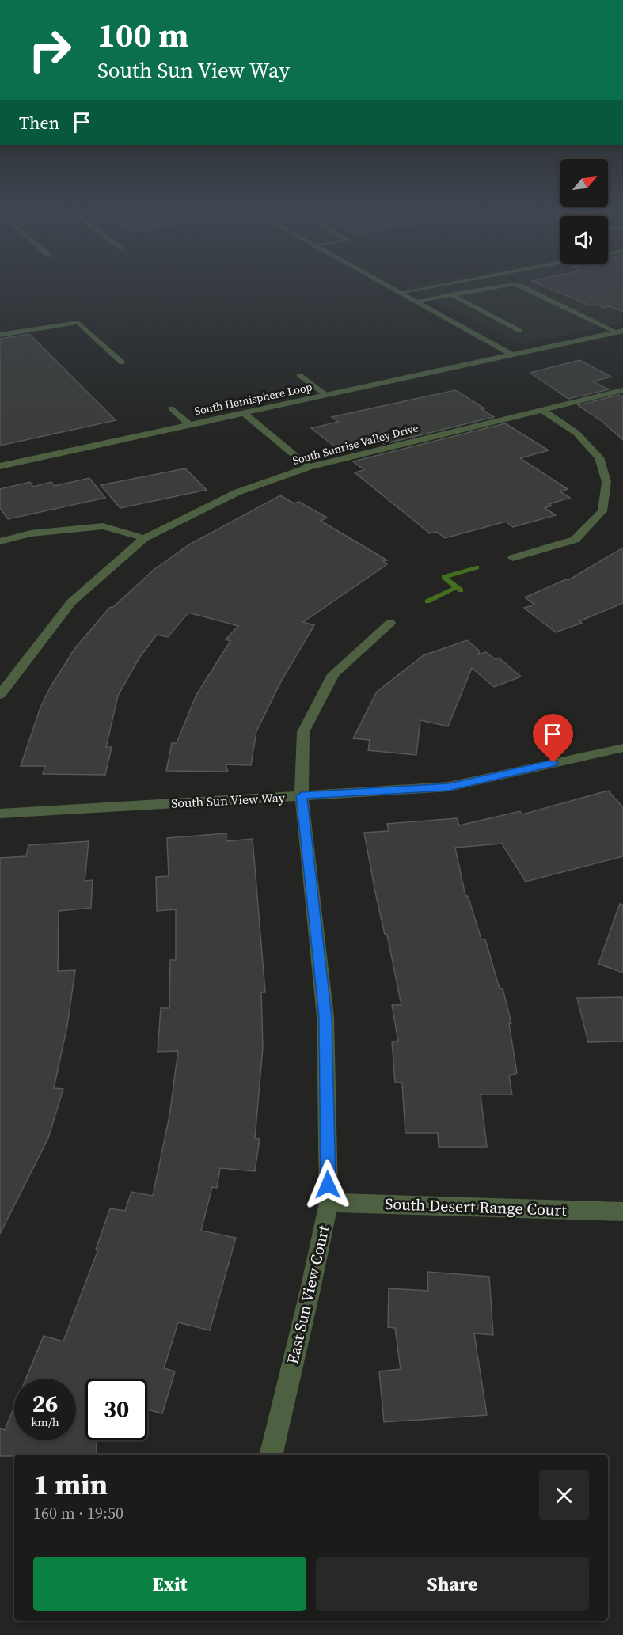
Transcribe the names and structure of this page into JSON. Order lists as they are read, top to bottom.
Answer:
{
  "streets": {
    "street": [
      "South Hemisphere Loop",
      "South Sunrise Valley Drive",
      "South Sun View Way",
      "South Desert Range Court",
      "East Sun View Court"
    ]
  },
  "crossings": [
    ["South Sun View Way", "East Sun View Court"],
    ["South Desert Range Court", "East Sun View Court"]
  ],
  "north": "top right",
  "page": {
    "turn": ["100 m", "South Sun View Way"],
    "then": "Then",
    "speed": "26 km/h",
    "limit": "30",
    "heading": ["1 min", "160 m · 19:50"],
    "buttons": ["Exit", "Share"]
  }
}
